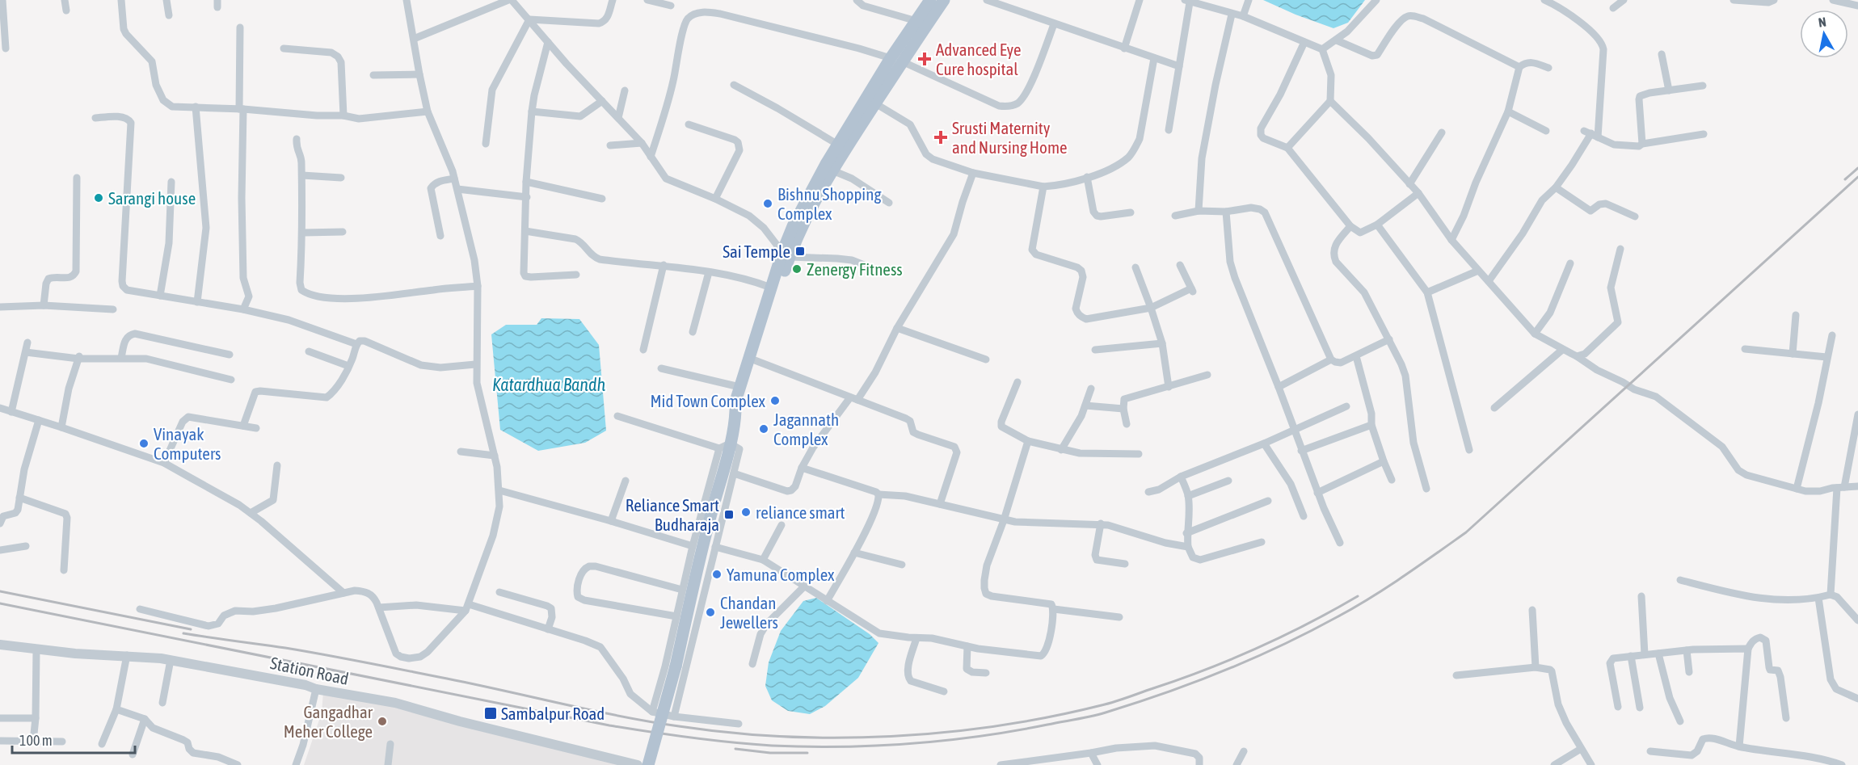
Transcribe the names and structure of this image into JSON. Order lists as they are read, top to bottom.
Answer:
{
  "streets": {
    "street": ["Station Road"]
  },
  "water": ["Katardhua Bandh"],
  "places": {
    "health": ["Advanced Eye Cure hospital", "Srusti Maternity and Nursing Home"],
    "other": [
      "Sarangi house",
      "Bishnu Shopping Complex",
      "Zenergy Fitness",
      "Mid Town Complex",
      "Jagannath Complex",
      "Vinayak Computers",
      "reliance smart",
      "Yamuna Complex",
      "Chandan Jewellers",
      "Gangadhar Meher College"
    ],
    "transit": ["Sai Temple", "Reliance Smart Budharaja", "Sambalpur Road"]
  },
  "scale_bar": "100 m",
  "north": "top"
}
